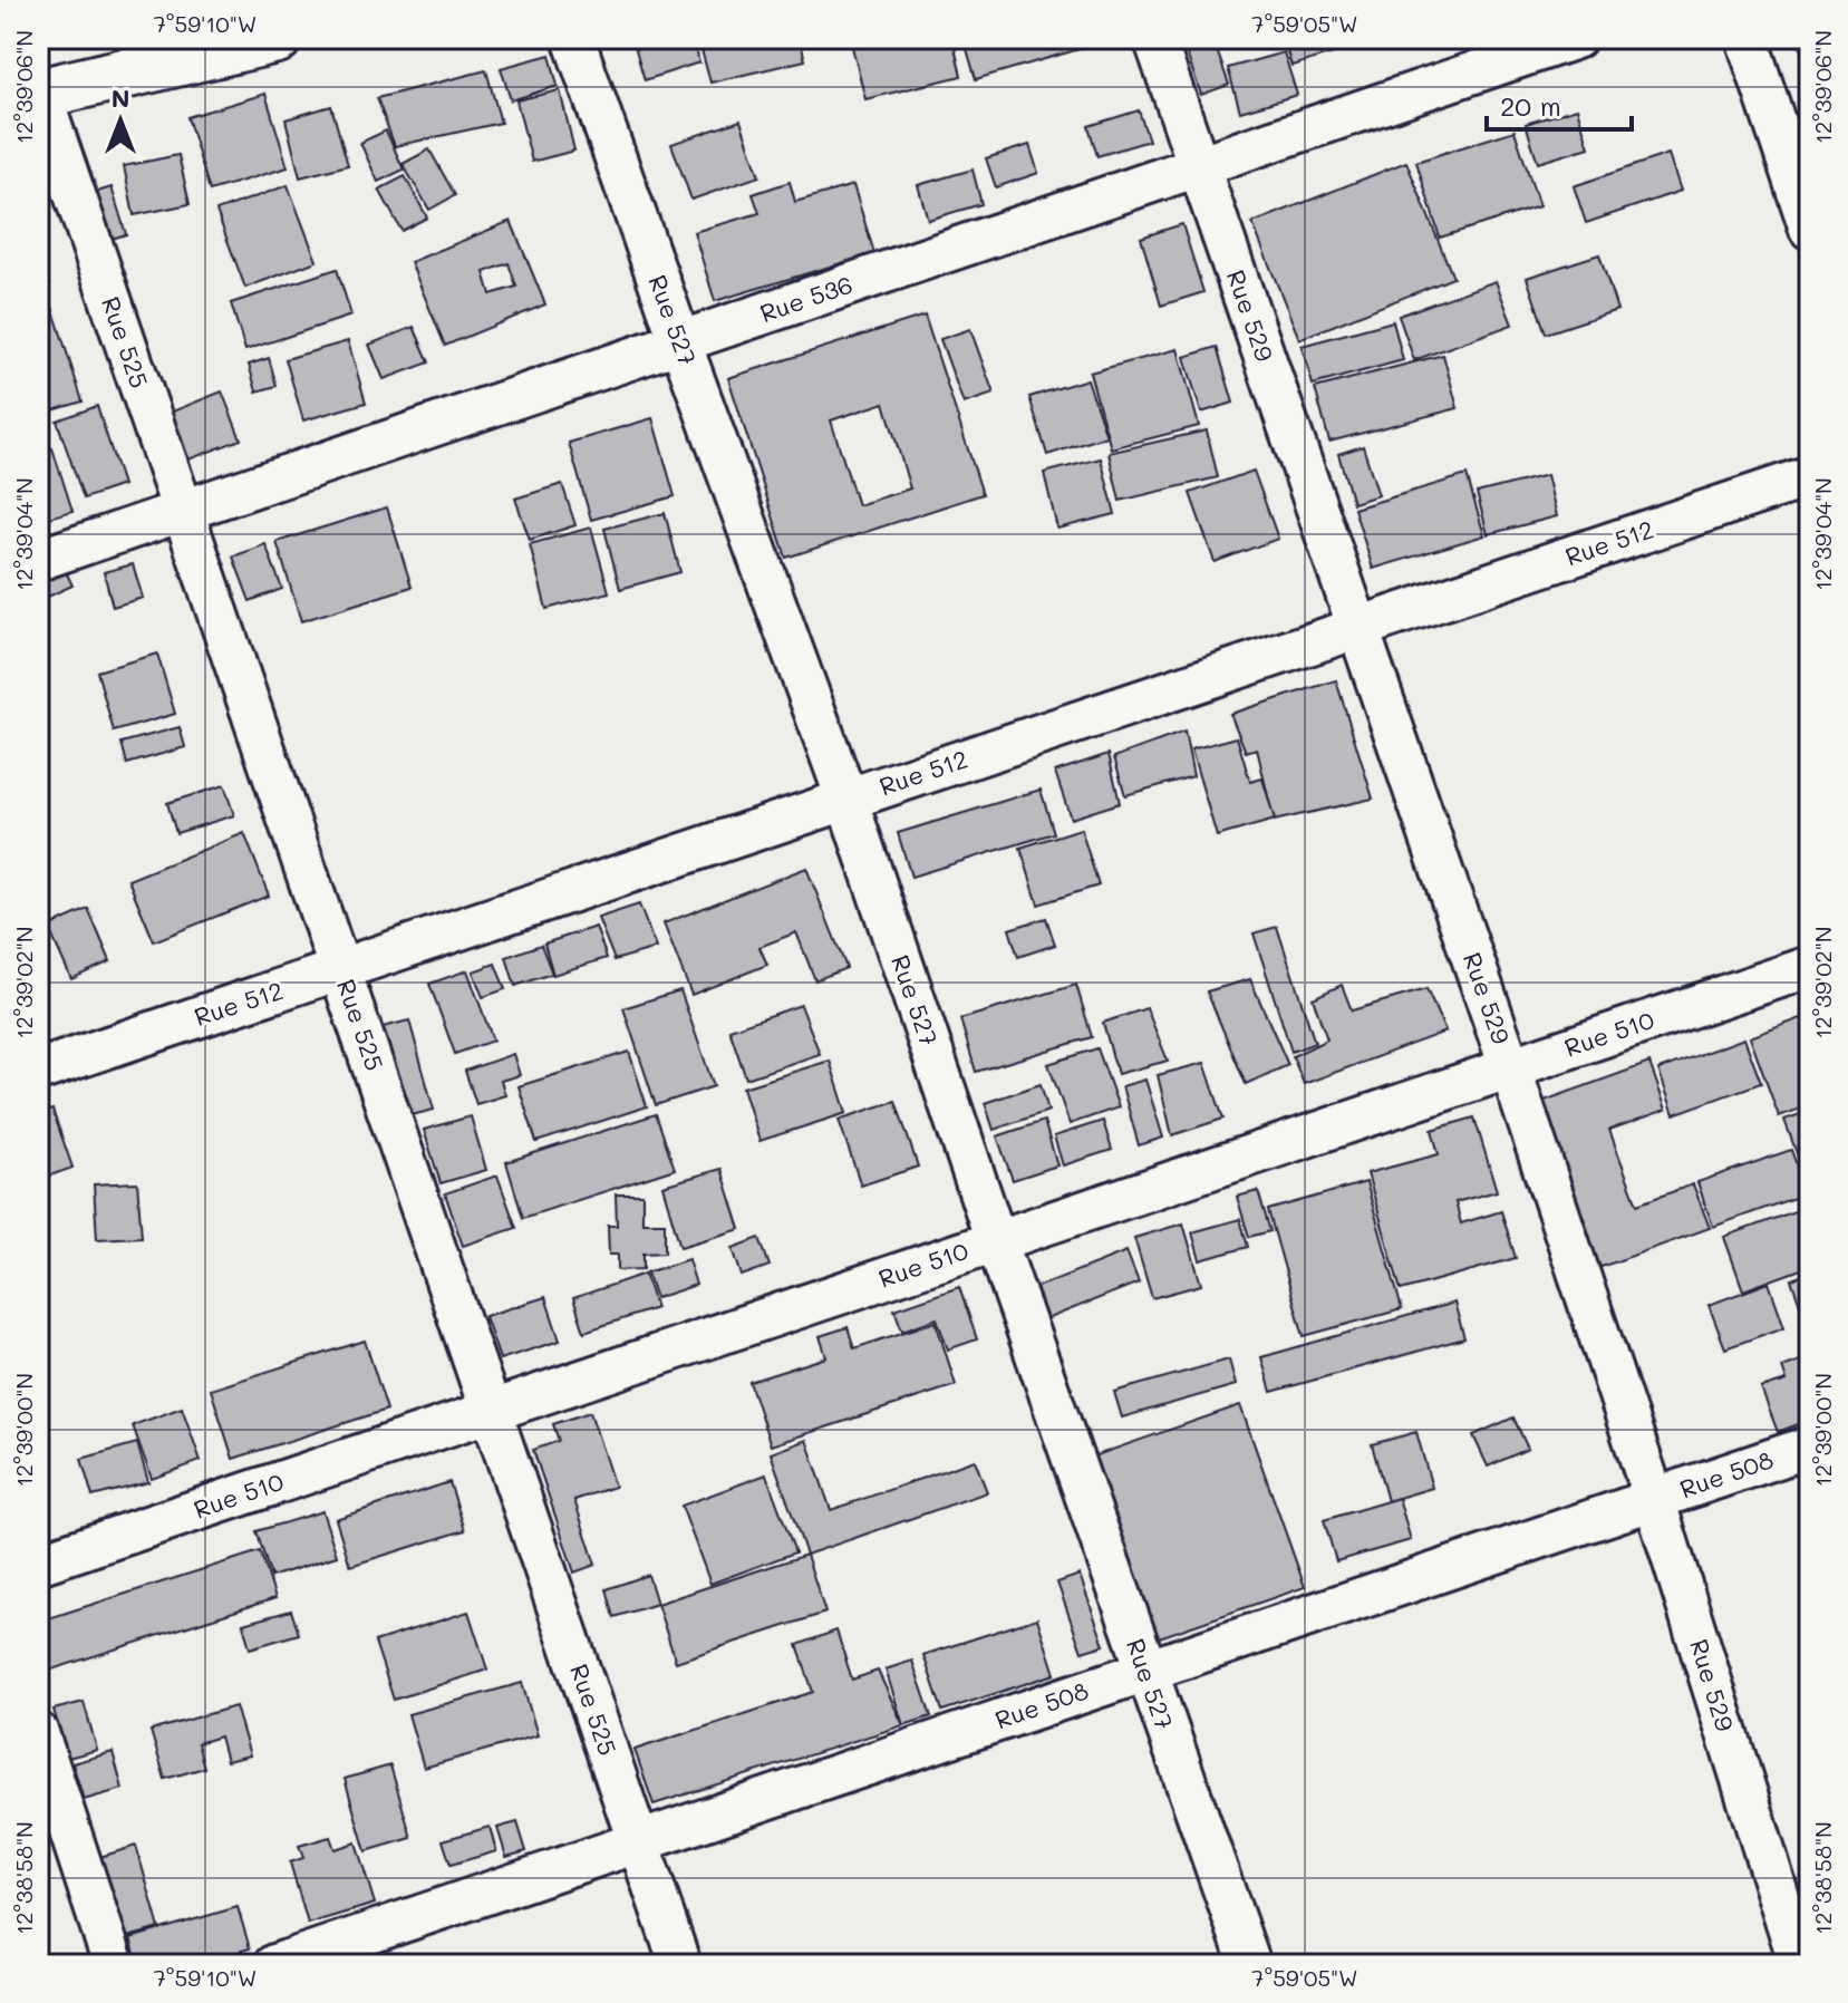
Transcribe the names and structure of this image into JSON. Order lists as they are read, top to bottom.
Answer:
{
  "streets": {
    "street": [
      "Rue 536",
      "Rue 529",
      "Rue 527",
      "Rue 525",
      "Rue 512",
      "Rue 510",
      "Rue 508"
    ]
  },
  "crossings": [
    ["Rue 536", "Rue 529"],
    ["Rue 536", "Rue 527"],
    ["Rue 536", "Rue 525"],
    ["Rue 529", "Rue 512"],
    ["Rue 529", "Rue 510"],
    ["Rue 529", "Rue 508"],
    ["Rue 527", "Rue 512"],
    ["Rue 527", "Rue 510"],
    ["Rue 527", "Rue 508"],
    ["Rue 525", "Rue 512"],
    ["Rue 525", "Rue 510"],
    ["Rue 525", "Rue 508"]
  ],
  "scale_bar": "20 m",
  "north": "top",
  "coordinates": [
    "7°59'10\"W",
    "7°59'05\"W",
    "12°39'06\"N",
    "12°39'04\"N",
    "12°39'02\"N",
    "12°39'00\"N",
    "12°38'58\"N"
  ]
}
